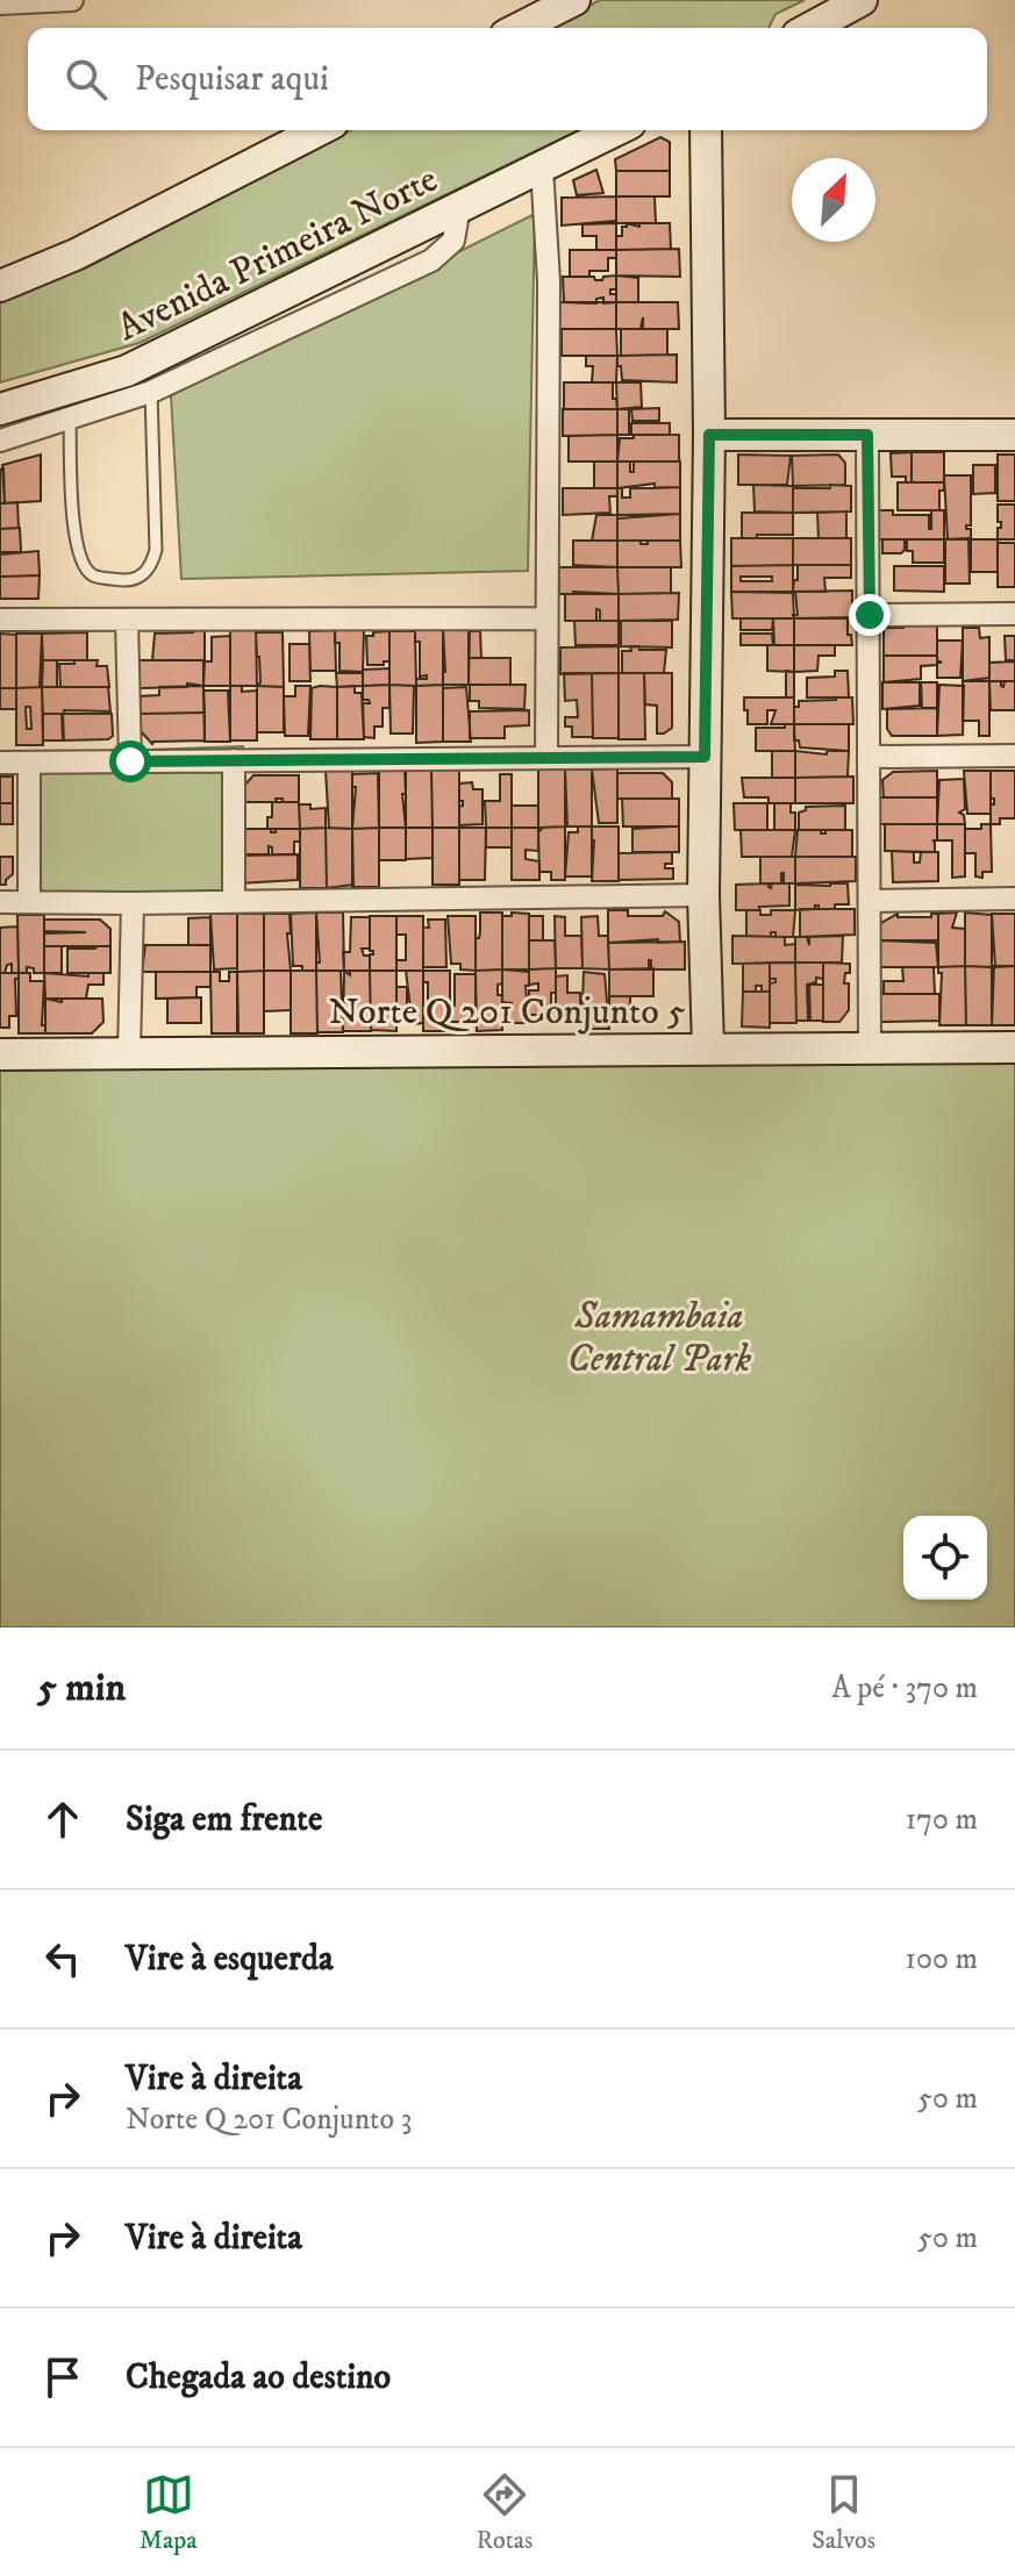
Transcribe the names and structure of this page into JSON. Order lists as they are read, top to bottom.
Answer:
{
  "streets": {
    "street": ["Avenida Primeira Norte", "Norte Q 201 Conjunto 5"]
  },
  "parks": ["Samambaia Central Park"],
  "north": "top right",
  "page": {
    "search": "Pesquisar aqui",
    "heading": ["5 min", "A pé · 370 m"],
    "list": [
      ["Siga em frente", "170 m"],
      ["Vire à esquerda", "100 m"],
      ["Vire à direita", "Norte Q 201 Conjunto 3", "50 m"],
      ["Vire à direita", "50 m"],
      "Chegada ao destino"
    ],
    "nav": ["Mapa", "Rotas", "Salvos"]
  }
}
